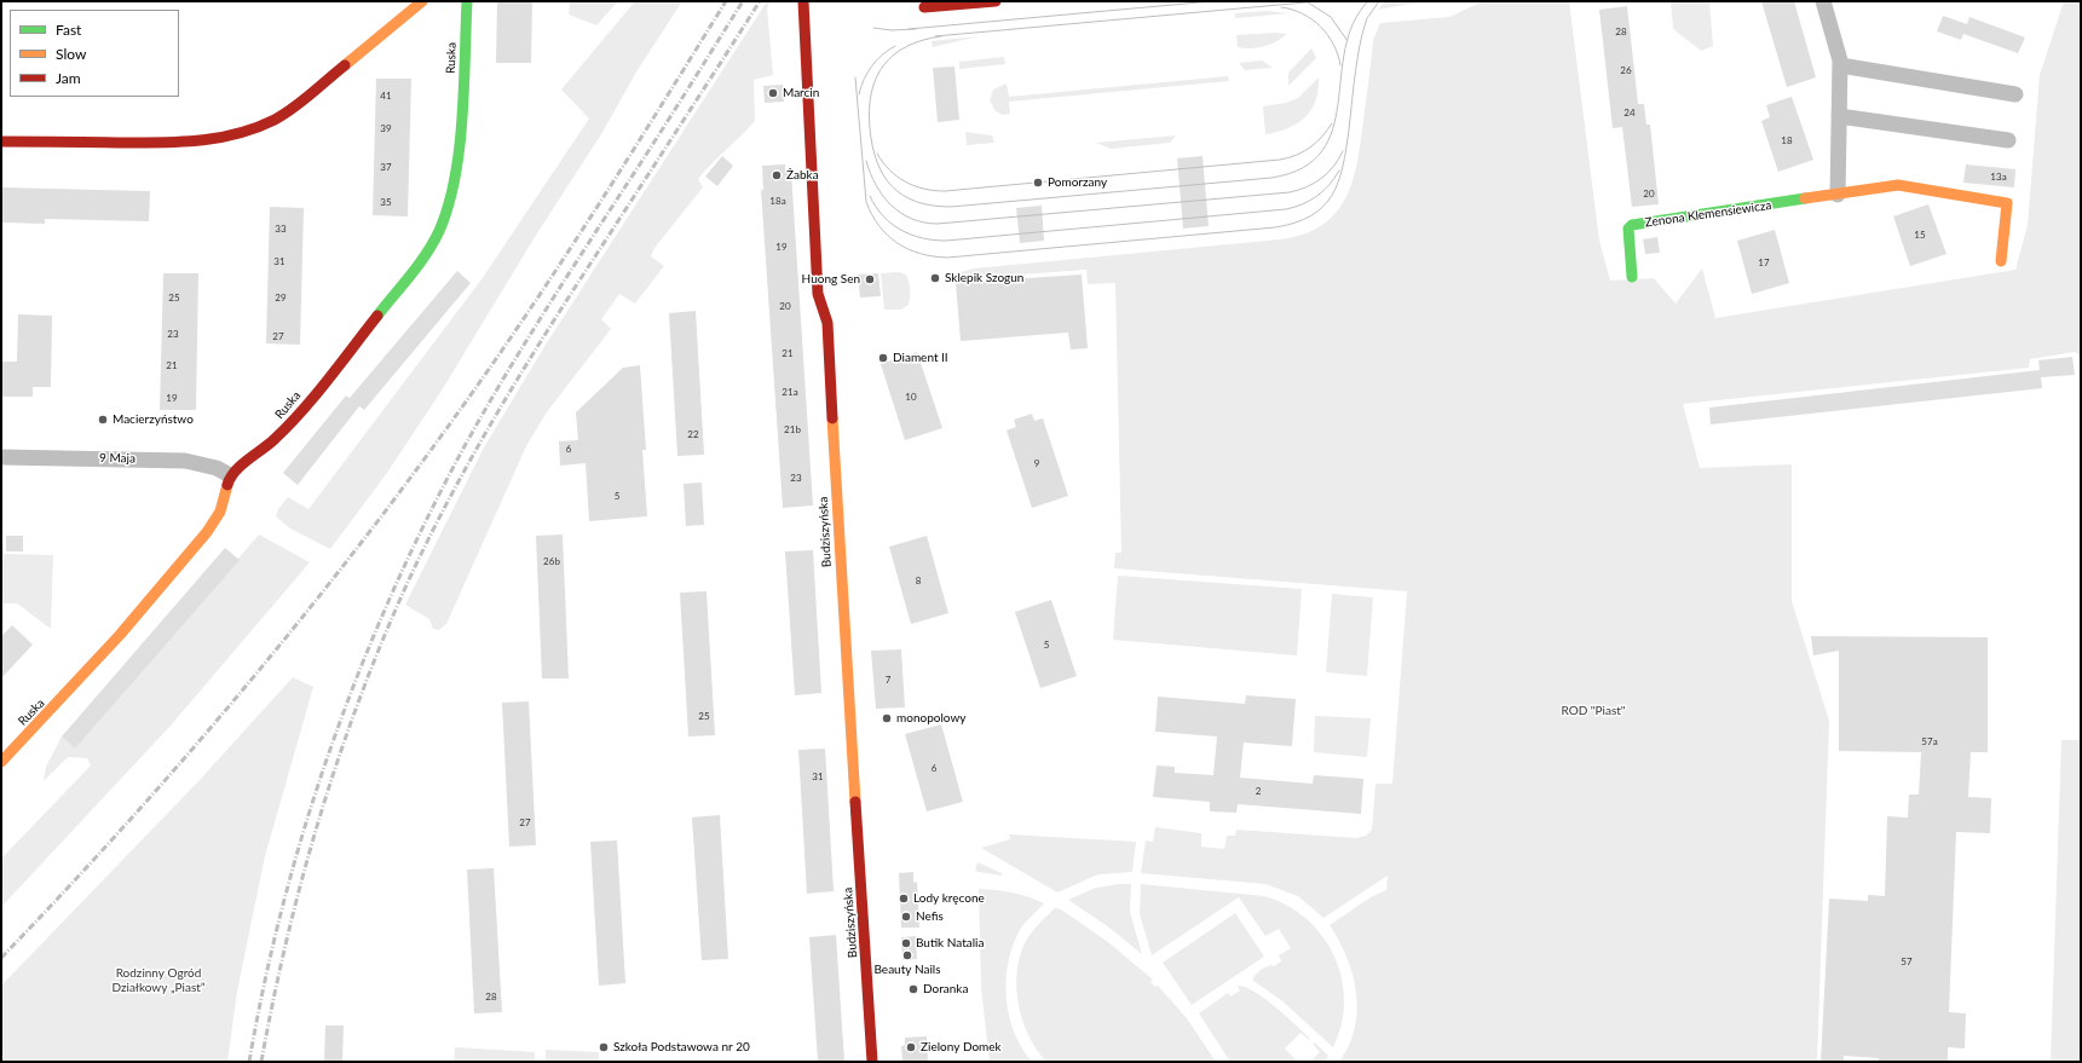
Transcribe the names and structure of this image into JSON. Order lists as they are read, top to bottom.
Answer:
{
  "streets": {
    "street": [
      "Ruska",
      "Zenona Klemensiewicza",
      "9 Maja",
      "Budziszyńska"
    ]
  },
  "crossings": [
    ["Ruska", "9 Maja"]
  ],
  "parks": ["ROD \"Piast\"", "Rodzinny Ogród Działkowy „Piast”"],
  "places": [
    "Marcin",
    "Żabka",
    "Pomorzany",
    "Sklepik Szogun",
    "Huong Sen",
    "Diament II",
    "Macierzyństwo",
    "monopolowy",
    "Lody kręcone",
    "Nefis",
    "Butik Natalia",
    "Beauty Nails",
    "Doranka",
    "Szkoła Podstawowa nr 20",
    "Zielony Domek"
  ],
  "house_numbers": [
    "28",
    "26",
    "41",
    "24",
    "39",
    "18",
    "37",
    "13a",
    "20",
    "18a",
    "35",
    "33",
    "15",
    "19",
    "31",
    "17",
    "25",
    "29",
    "20",
    "23",
    "27",
    "21",
    "21",
    "21a",
    "10",
    "19",
    "21b",
    "22",
    "6",
    "9",
    "23",
    "5",
    "26b",
    "8",
    "5",
    "7",
    "25",
    "57a",
    "6",
    "31",
    "2",
    "27",
    "57",
    "28"
  ],
  "legend": ["Fast", "Slow", "Jam"]
}
